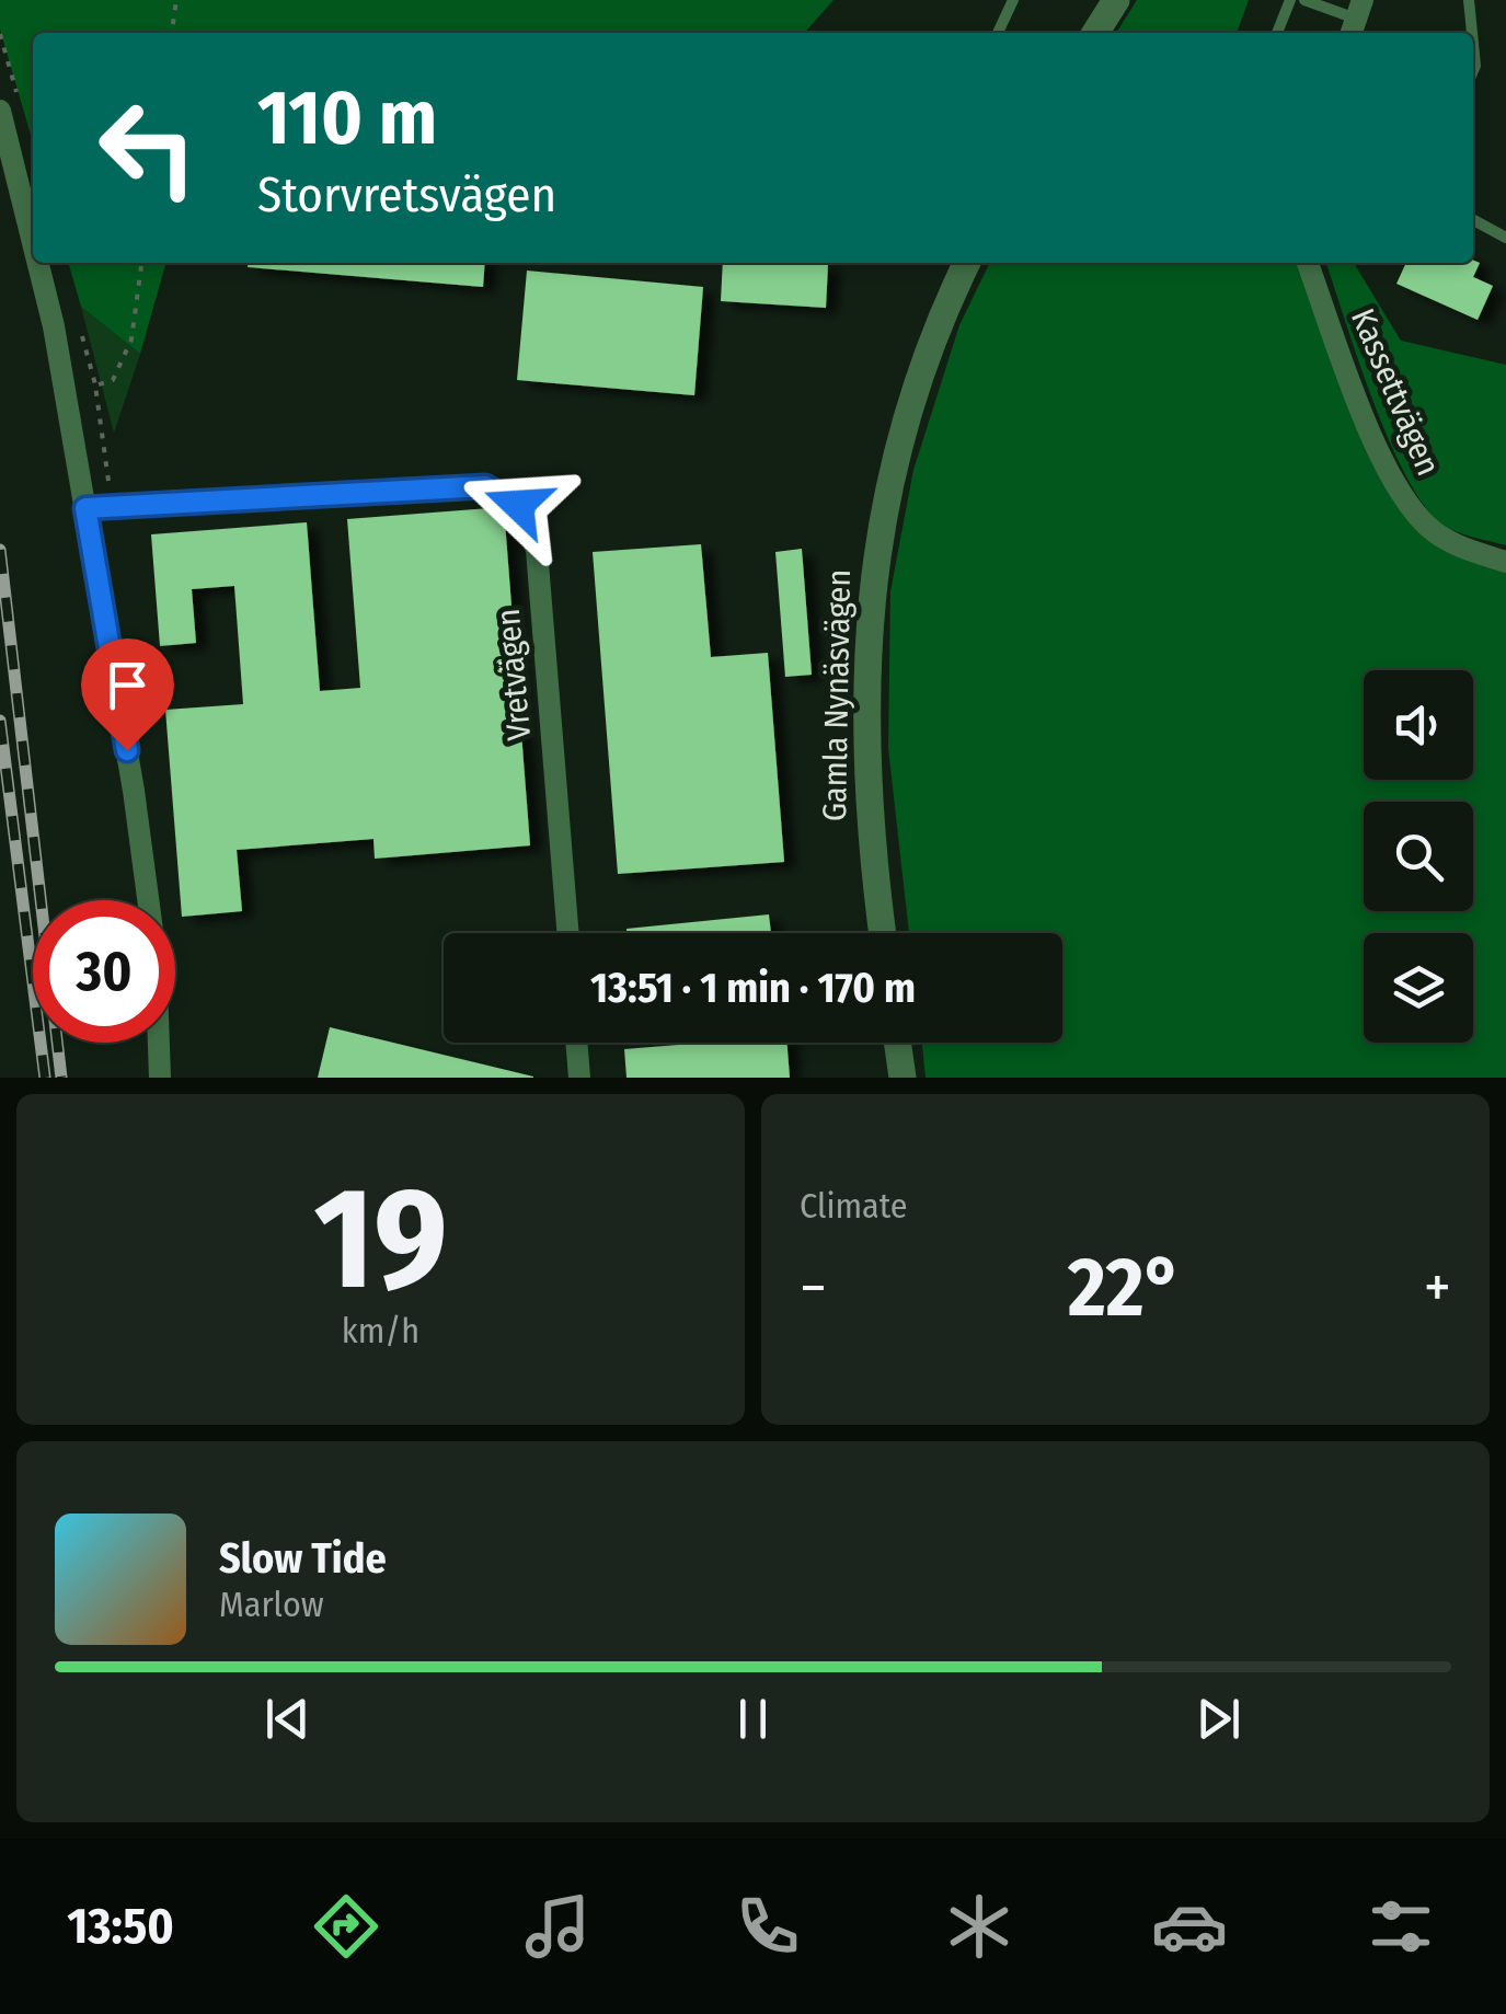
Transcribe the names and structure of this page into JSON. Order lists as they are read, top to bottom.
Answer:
{
  "streets": {
    "street": ["Kassettvägen", "Vretvägen", "Gamla Nynäsvägen"]
  },
  "page": {
    "turn": ["110 m", "Storvretsvägen"],
    "limit": "30",
    "trip": "13:51 · 1 min · 170 m",
    "tile": [
      ["19", "km/h"],
      "Climate"
    ],
    "heat": ["−", "22°", "+"],
    "song": ["Slow Tide", "Marlow"],
    "tabs": "13:50"
  }
}
